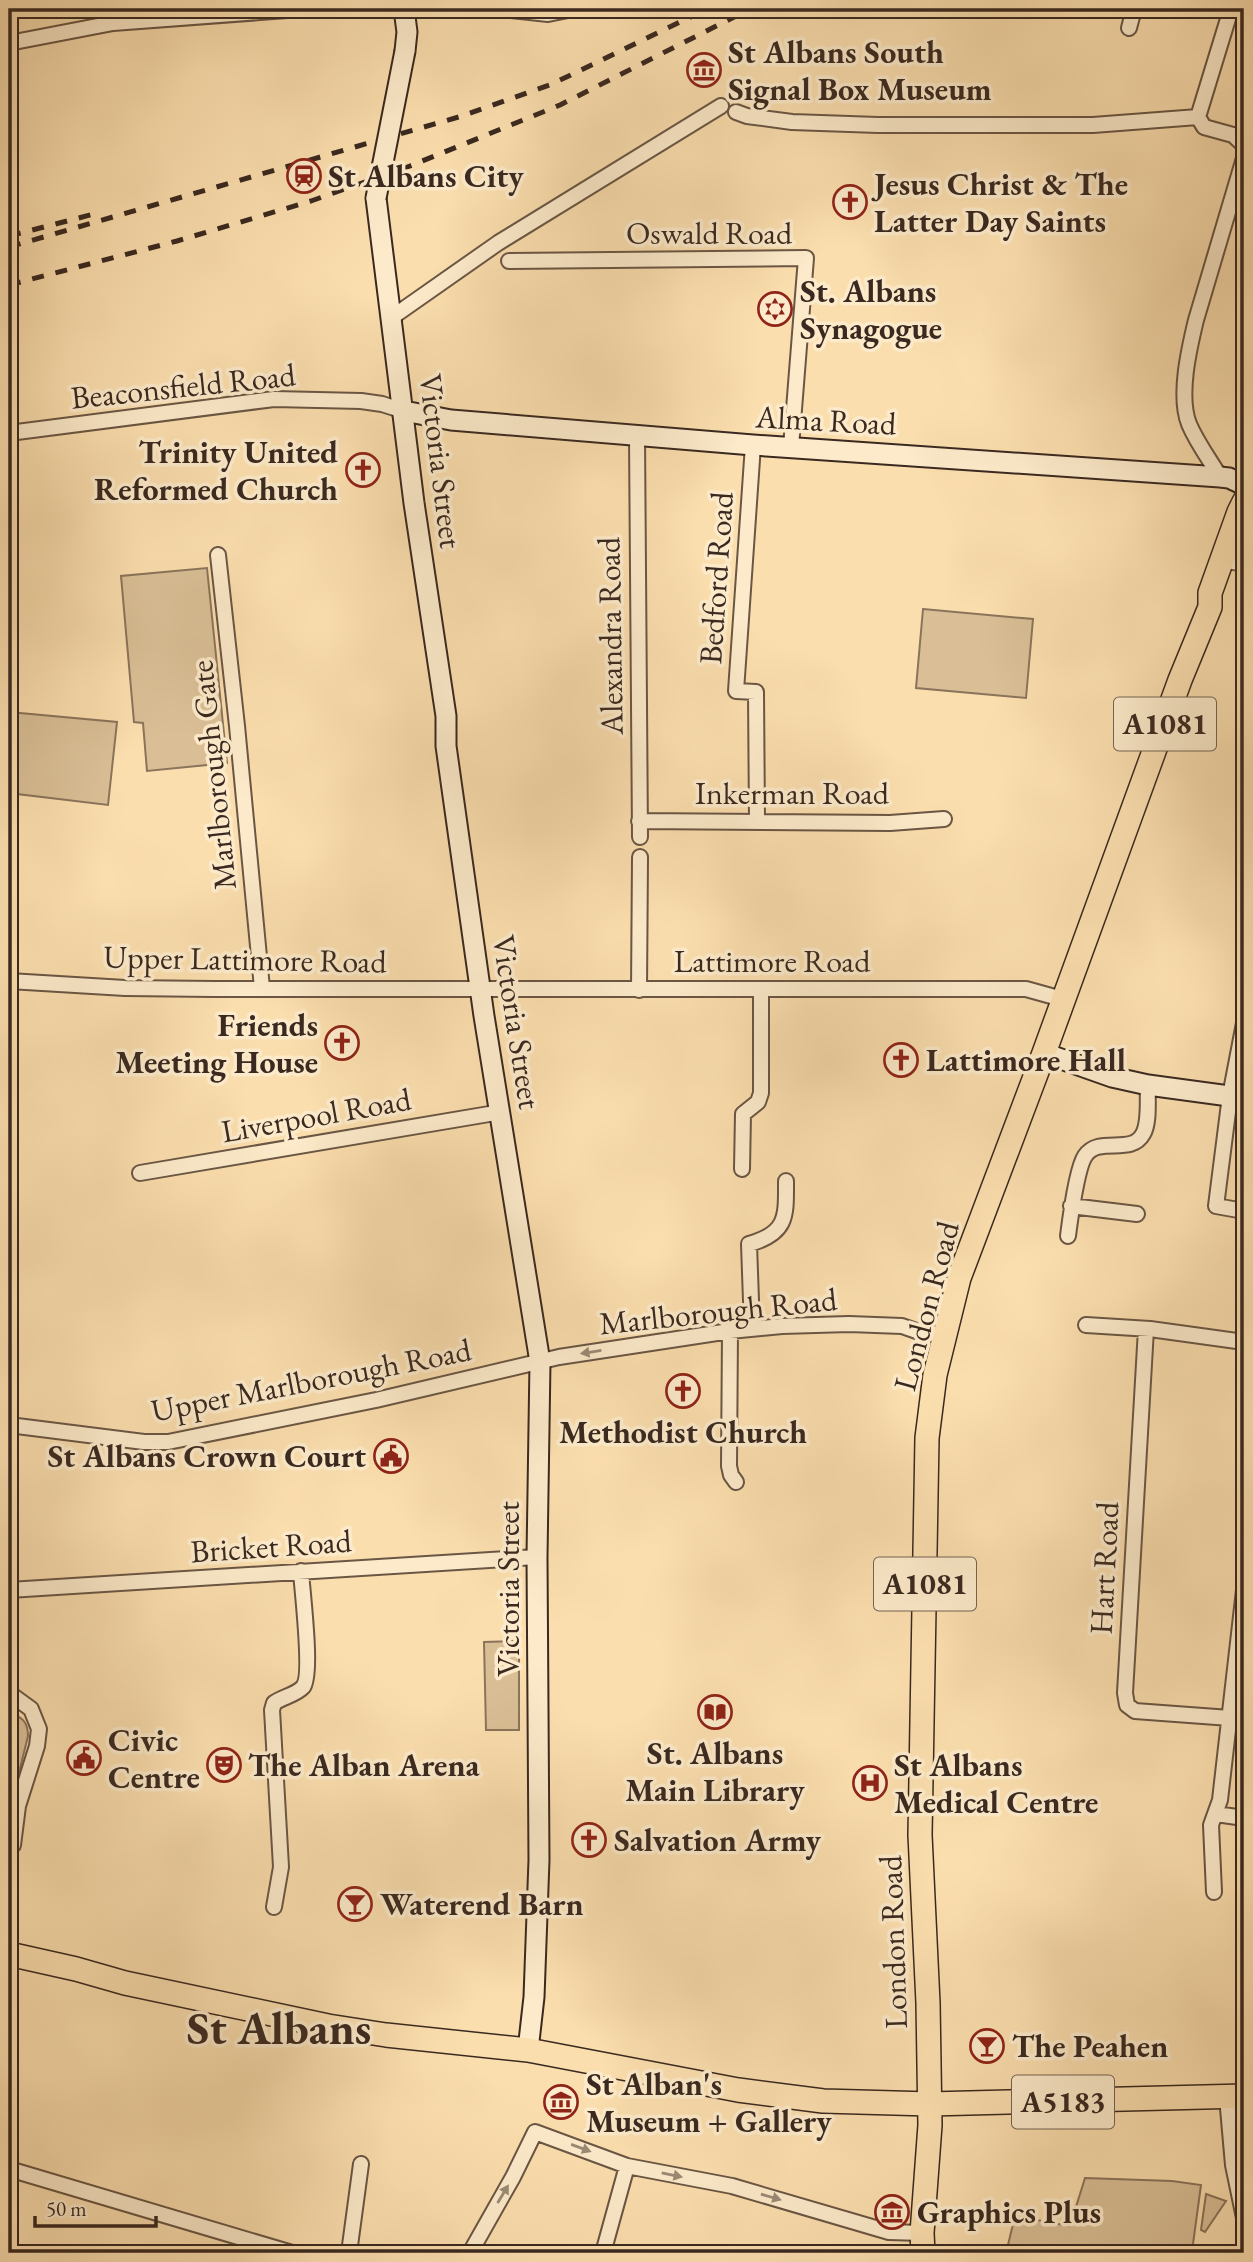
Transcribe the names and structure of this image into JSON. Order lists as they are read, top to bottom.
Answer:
{
  "streets": {
    "main road": [
      "Alma Road",
      "Victoria Street",
      "A1081",
      "London Road",
      "A5183"
    ],
    "street": [
      "Oswald Road",
      "Beaconsfield Road",
      "Bedford Road",
      "Alexandra Road",
      "Marlborough Gate",
      "Inkerman Road",
      "Upper Lattimore Road",
      "Lattimore Road",
      "Liverpool Road",
      "Marlborough Road",
      "Upper Marlborough Road",
      "Bricket Road",
      "Hart Road"
    ]
  },
  "crossings": [
    ["Oswald Road", "Alma Road"],
    ["Beaconsfield Road", "Alma Road"],
    ["Beaconsfield Road", "Victoria Street"],
    ["Alma Road", "Victoria Street"],
    ["Alma Road", "Bedford Road"],
    ["Alma Road", "Alexandra Road"],
    ["Victoria Street", "Upper Lattimore Road"],
    ["Victoria Street", "Lattimore Road"],
    ["Victoria Street", "Liverpool Road"],
    ["Victoria Street", "Marlborough Road"],
    ["Victoria Street", "Upper Marlborough Road"],
    ["Victoria Street", "Bricket Road"],
    ["Bedford Road", "Inkerman Road"],
    ["Alexandra Road", "Inkerman Road"],
    ["Marlborough Gate", "Upper Lattimore Road"],
    ["Upper Lattimore Road", "Lattimore Road"],
    ["Lattimore Road", "London Road"],
    ["London Road", "Marlborough Road"],
    ["London Road", "A5183"],
    ["Marlborough Road", "Upper Marlborough Road"]
  ],
  "one_way": ["Marlborough Road"],
  "districts": ["St Albans"],
  "places": {
    "museum": ["St Albans South Signal Box Museum", "St Alban's Museum + Gallery", "Graphics Plus"],
    "station": ["St Albans City"],
    "church": [
      "Jesus Christ & The Latter Day Saints",
      "Trinity United Reformed Church",
      "Friends Meeting House",
      "Lattimore Hall",
      "Methodist Church",
      "Salvation Army"
    ],
    "synagogue": ["St. Albans Synagogue"],
    "public building": ["St Albans Crown Court", "Civic Centre"],
    "library": ["St. Albans Main Library"],
    "theatre": ["The Alban Arena"],
    "hospital": ["St Albans Medical Centre"],
    "bar": ["Waterend Barn", "The Peahen"]
  },
  "scale_bar": "50 m"
}
